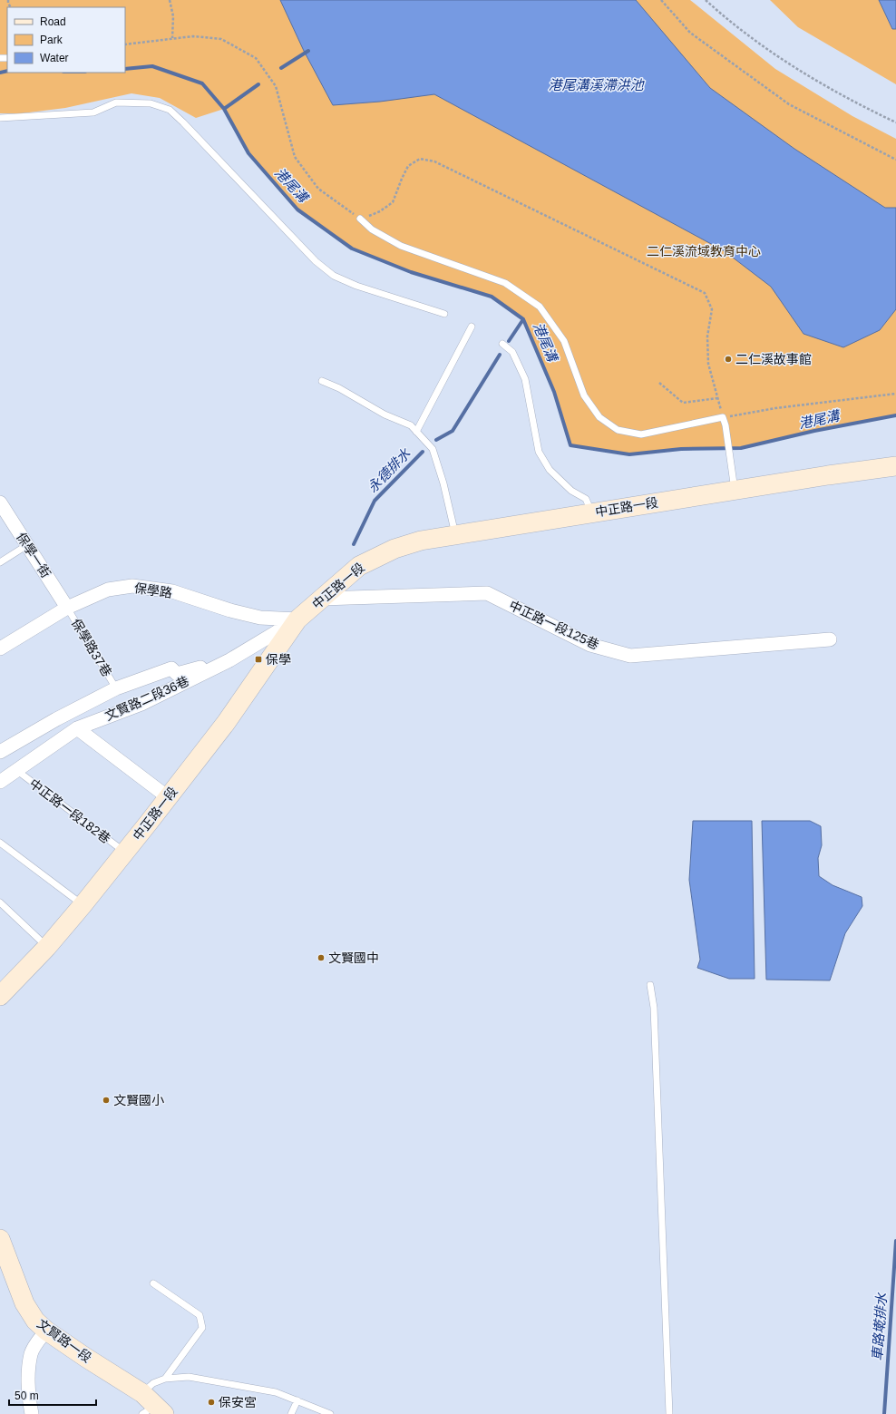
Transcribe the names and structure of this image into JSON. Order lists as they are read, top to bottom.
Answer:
{
  "streets": {
    "main road": ["中正路一段", "文賢路一段"],
    "street": [
      "保學一街",
      "保學路",
      "中正路一段125巷",
      "文賢路二段36巷"
    ],
    "lane": ["保學路37巷", "中正路一段182巷"]
  },
  "crossings": [
    ["中正路一段", "保學路"],
    ["中正路一段", "中正路一段125巷"],
    ["中正路一段", "文賢路二段36巷"],
    ["中正路一段", "中正路一段182巷"],
    ["保學一街", "保學路"],
    ["保學一街", "保學路37巷"],
    ["保學路", "保學路37巷"],
    ["保學路", "文賢路二段36巷"],
    ["文賢路二段36巷", "中正路一段182巷"]
  ],
  "water": [
    "港尾溝溪滯洪池",
    "港尾溝",
    "永德排水",
    "車路墘排水"
  ],
  "parks": ["二仁溪流域教育中心"],
  "places": {
    "other": [
      "二仁溪故事館",
      "文賢國中",
      "文賢國小",
      "保安宮"
    ],
    "transit": ["保學"]
  },
  "legend": ["Road", "Park", "Water"],
  "scale_bar": "50 m"
}
